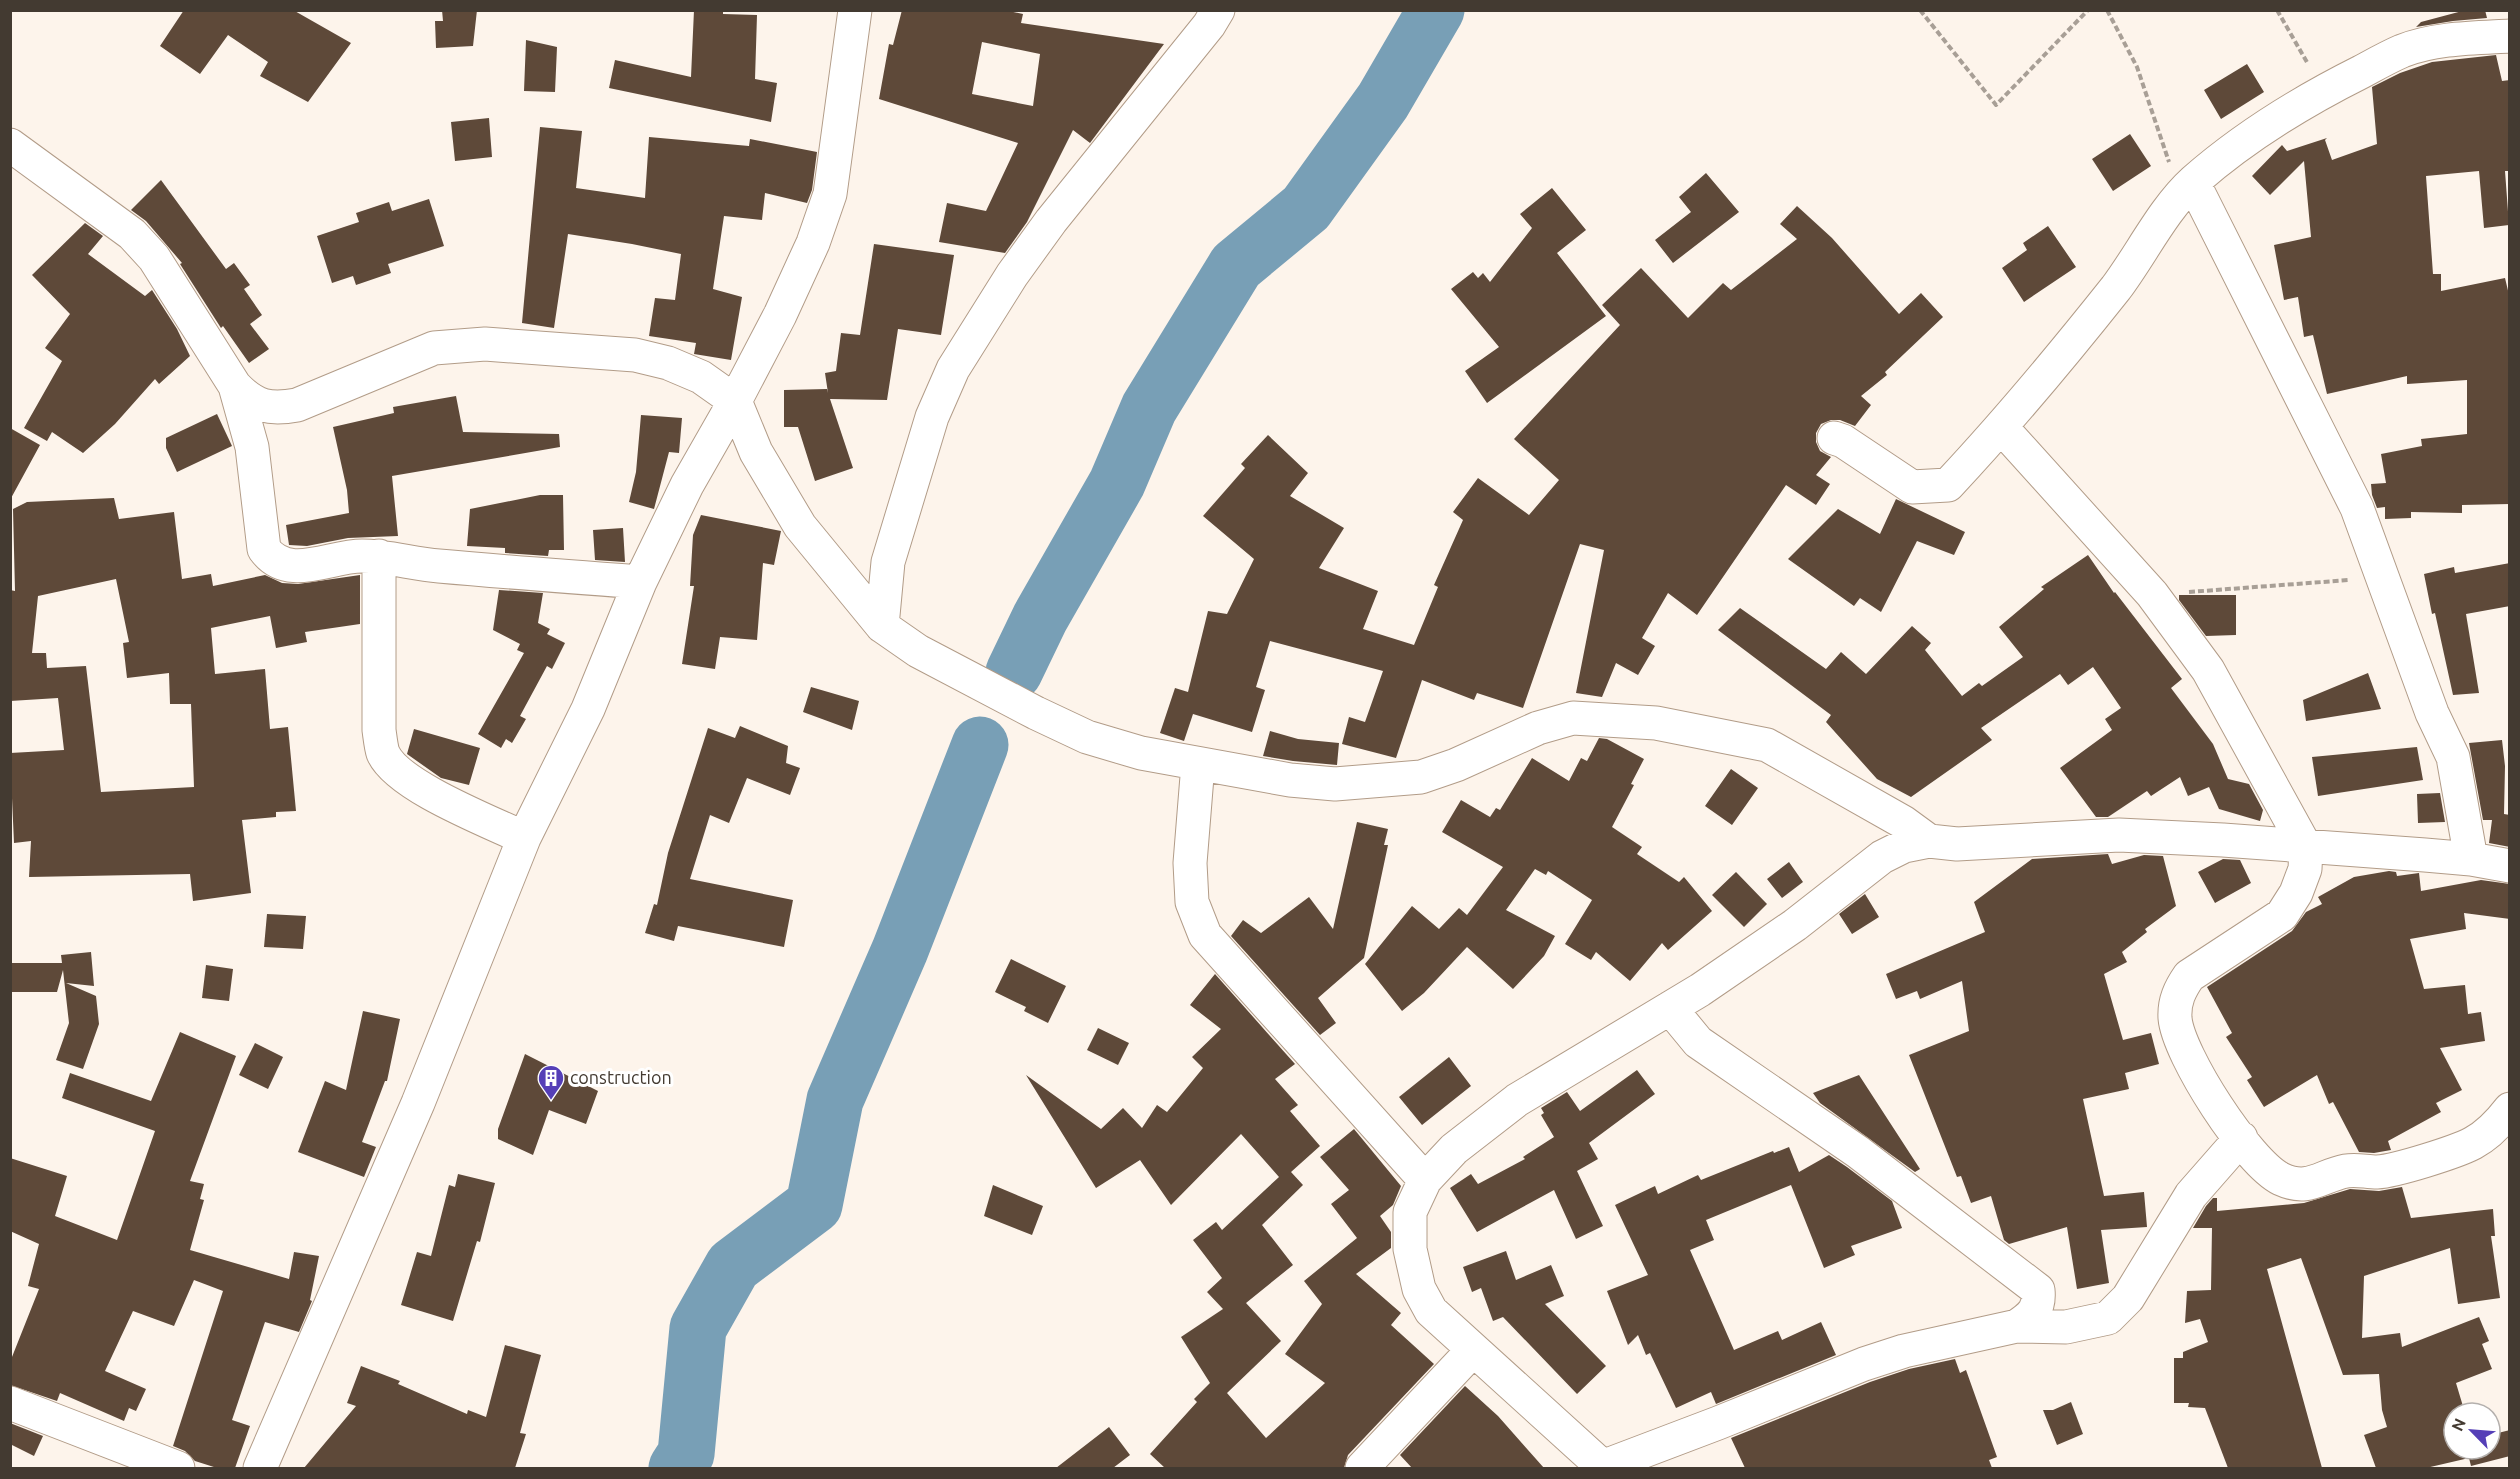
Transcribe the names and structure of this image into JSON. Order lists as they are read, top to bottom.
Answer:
{
  "places": {
    "building": ["construction"]
  },
  "north": "top left"
}
